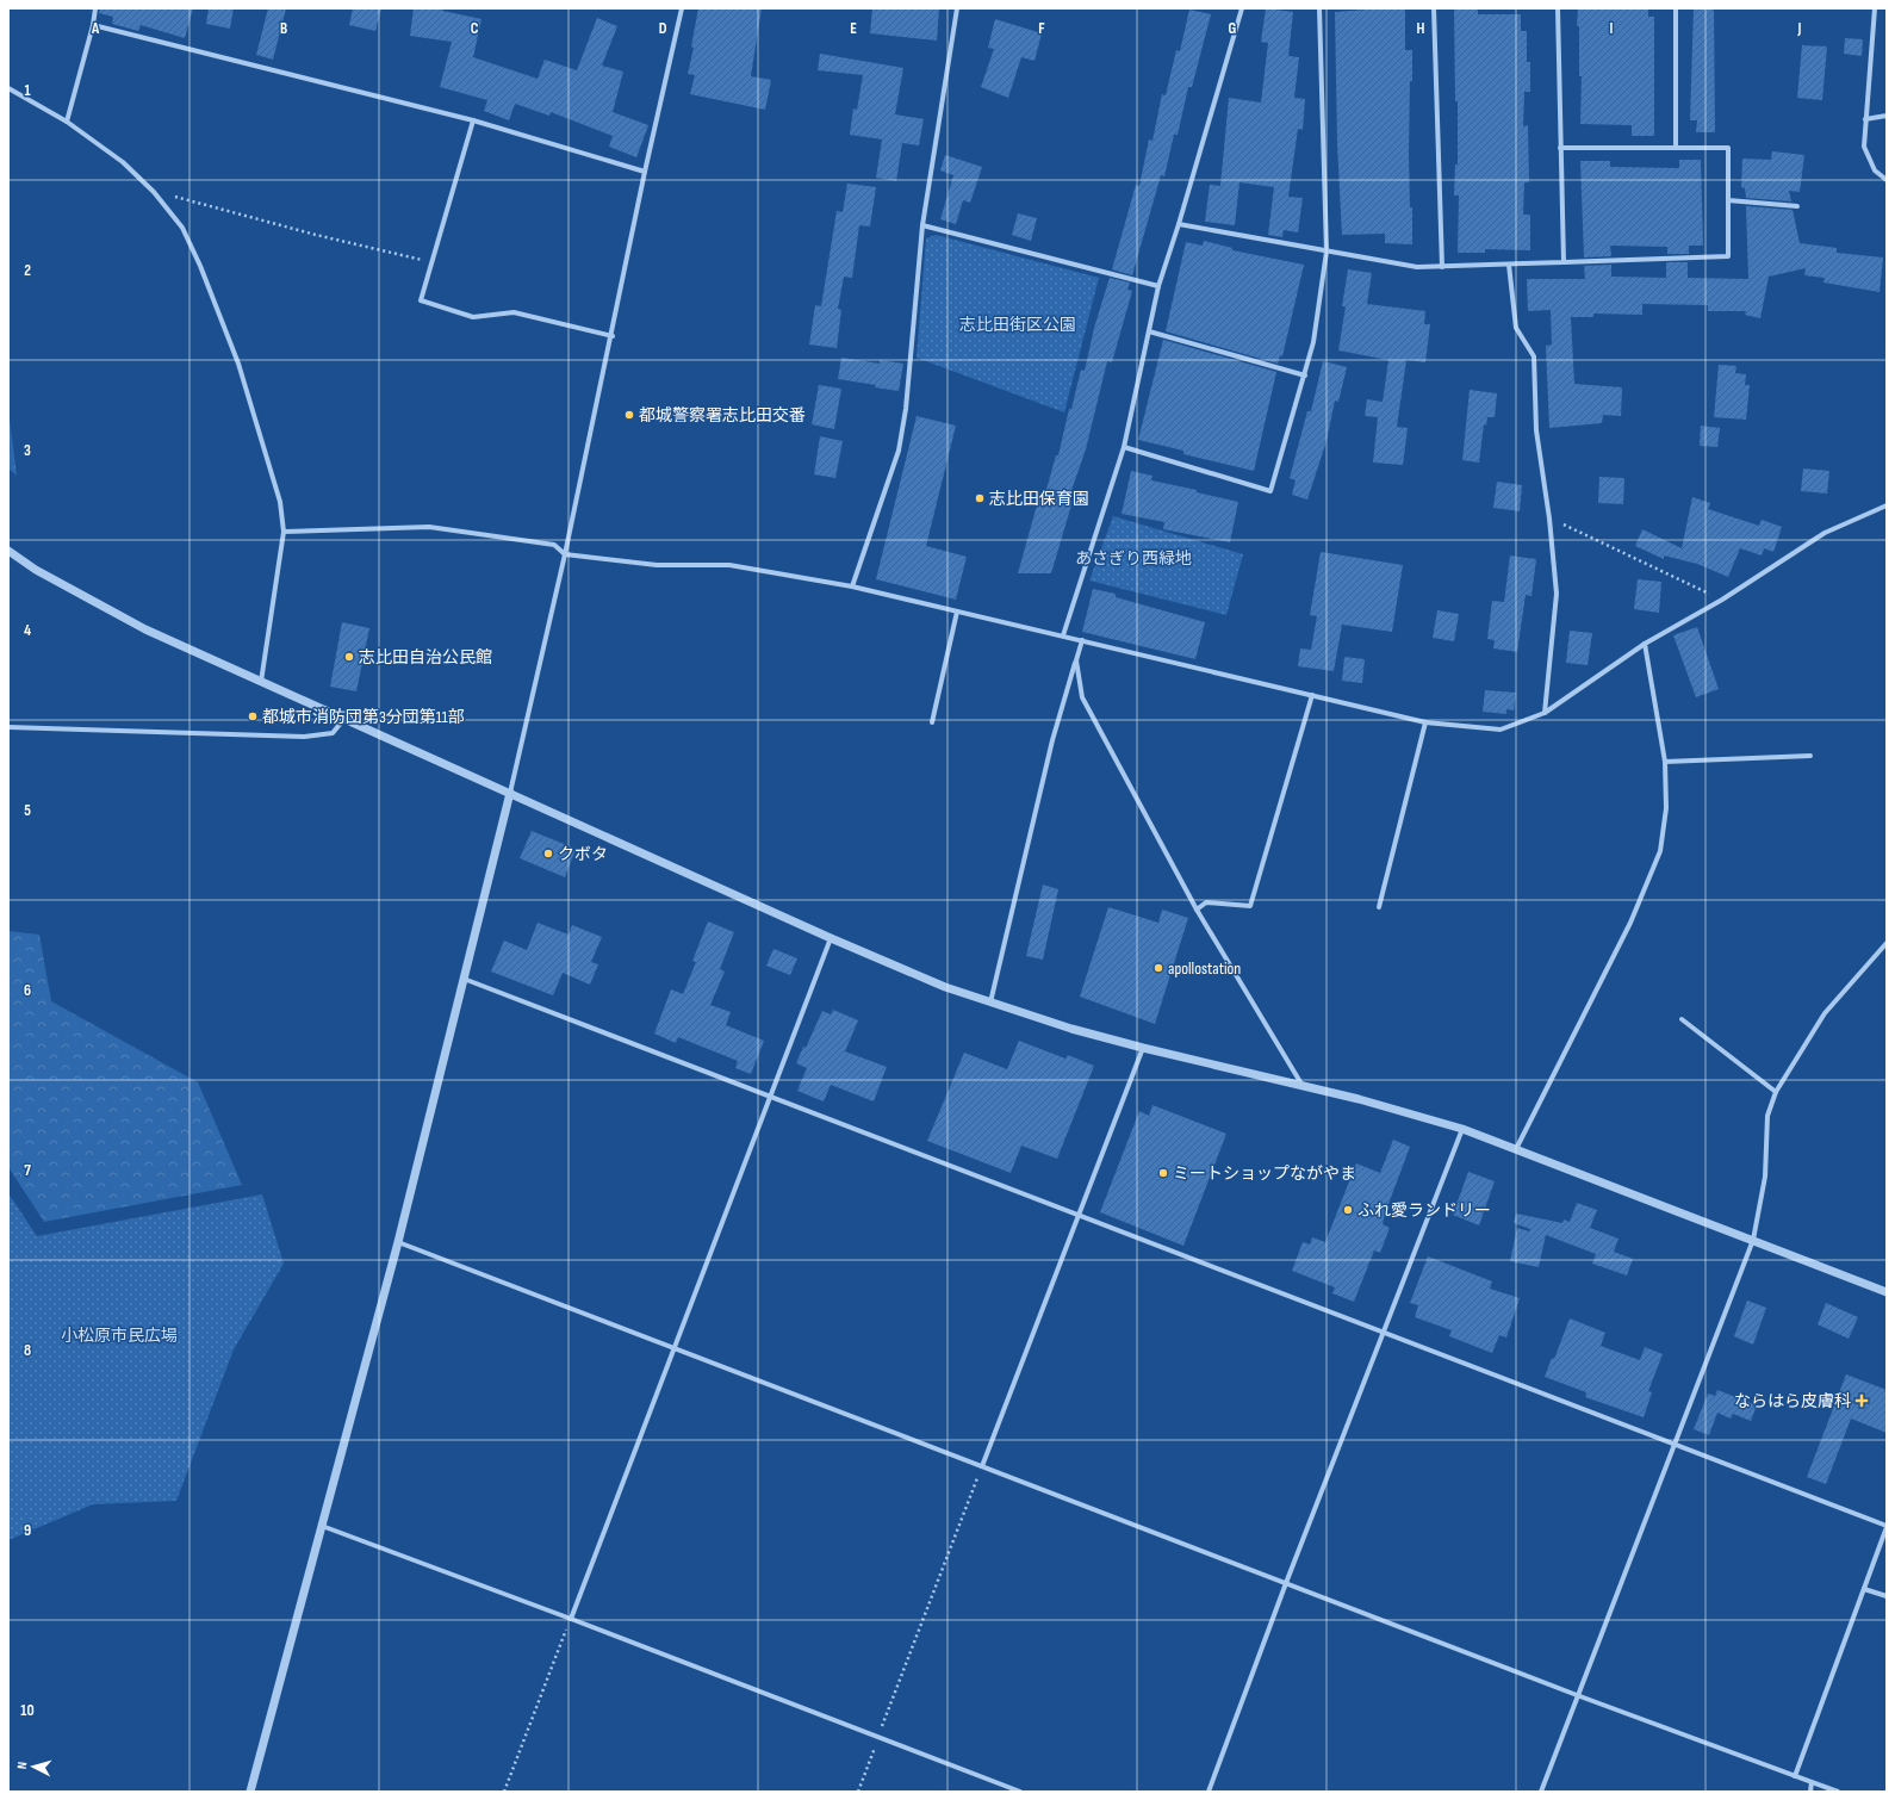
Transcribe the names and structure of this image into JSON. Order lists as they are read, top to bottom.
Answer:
{
  "parks": ["志比田街区公園", "あさぎり西緑地", "小松原市民広場"],
  "places": {
    "other": [
      "都城警察署志比田交番",
      "志比田保育園",
      "志比田自治公民館",
      "都城市消防団第3分団第11部",
      "クボタ",
      "apollostation",
      "ミートショップながやま",
      "ふれ愛ランドリー"
    ],
    "health": ["ならはら皮膚科"]
  },
  "north": "left",
  "grid": {
    "columns": [
      "A",
      "B",
      "C",
      "D",
      "E",
      "F",
      "G",
      "H",
      "I",
      "J"
    ],
    "rows": [
      "1",
      "2",
      "3",
      "4",
      "5",
      "6",
      "7",
      "8",
      "9",
      "10"
    ]
  }
}
